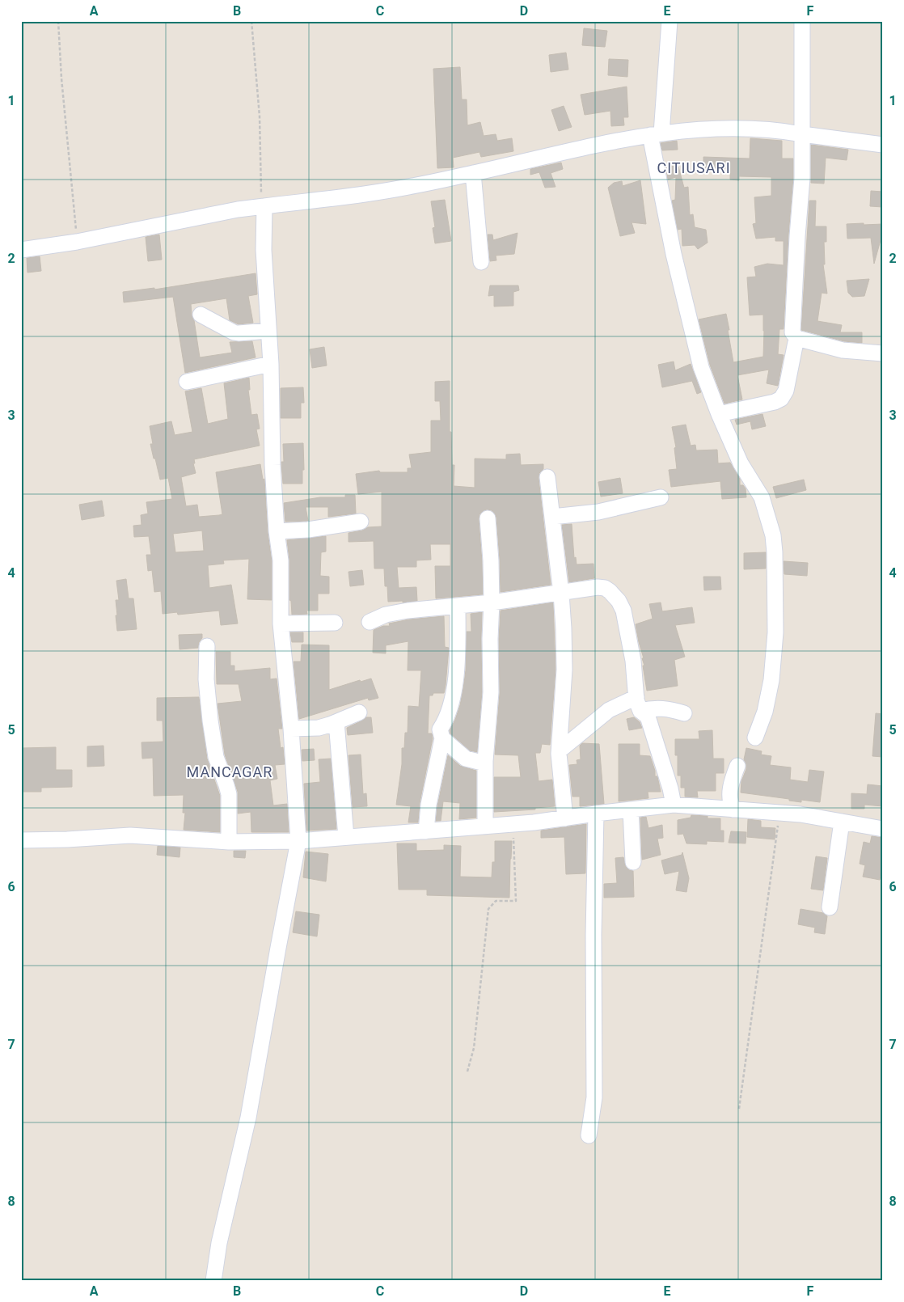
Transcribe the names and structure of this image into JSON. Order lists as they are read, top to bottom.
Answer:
{
  "districts": ["CITIUSARI", "MANCAGAR"],
  "grid": {
    "columns": [
      "A",
      "B",
      "C",
      "D",
      "E",
      "F"
    ],
    "rows": [
      "1",
      "2",
      "3",
      "4",
      "5",
      "6",
      "7",
      "8"
    ]
  }
}
